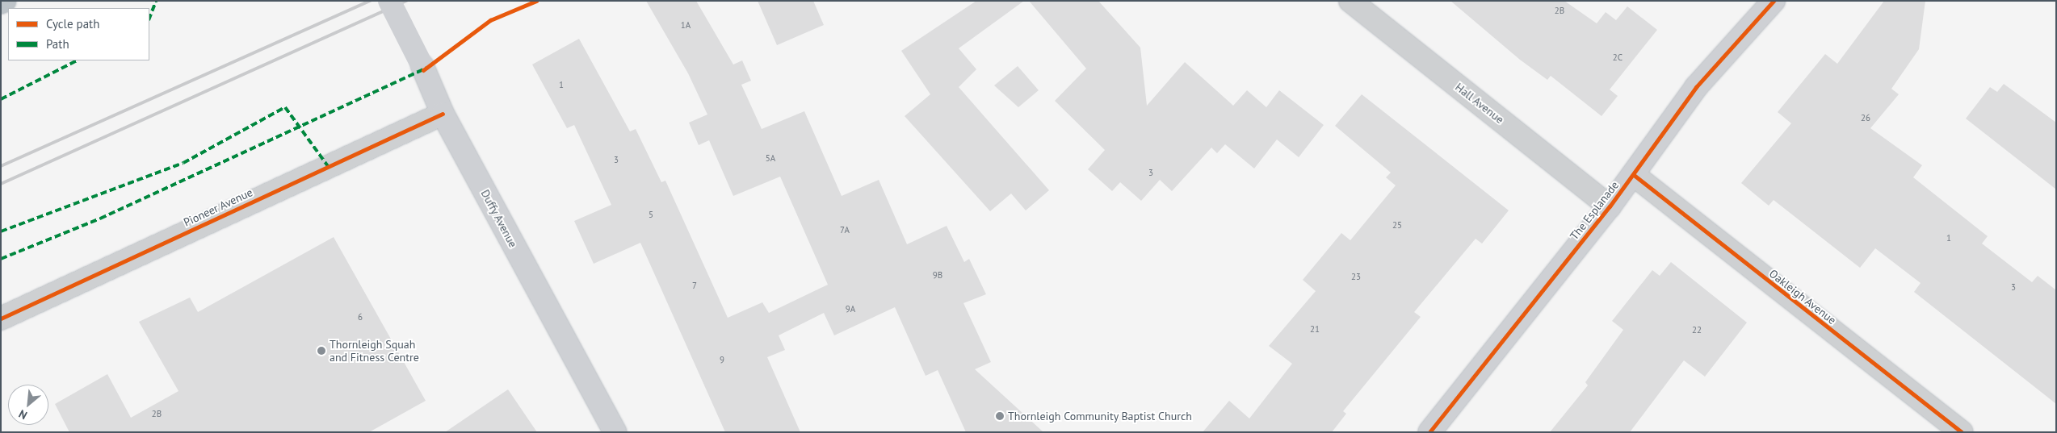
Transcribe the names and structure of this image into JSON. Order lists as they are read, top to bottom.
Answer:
{
  "streets": {
    "main road": ["The Esplanade", "Duffy Avenue"],
    "street": ["Hall Avenue", "Pioneer Avenue", "Oakleigh Avenue"]
  },
  "crossings": [
    ["Hall Avenue", "The Esplanade"],
    ["Pioneer Avenue", "Duffy Avenue"],
    ["The Esplanade", "Oakleigh Avenue"]
  ],
  "places": ["Thornleigh Squah and Fitness Centre", "Thornleigh Community Baptist Church"],
  "house_numbers": [
    "2B",
    "1A",
    "2C",
    "1",
    "26",
    "5A",
    "3",
    "3",
    "5",
    "25",
    "7A",
    "1",
    "9B",
    "23",
    "7",
    "3",
    "9A",
    "6",
    "21",
    "22",
    "9",
    "2B"
  ],
  "legend": ["Cycle path", "Path"],
  "north": "bottom left"
}
